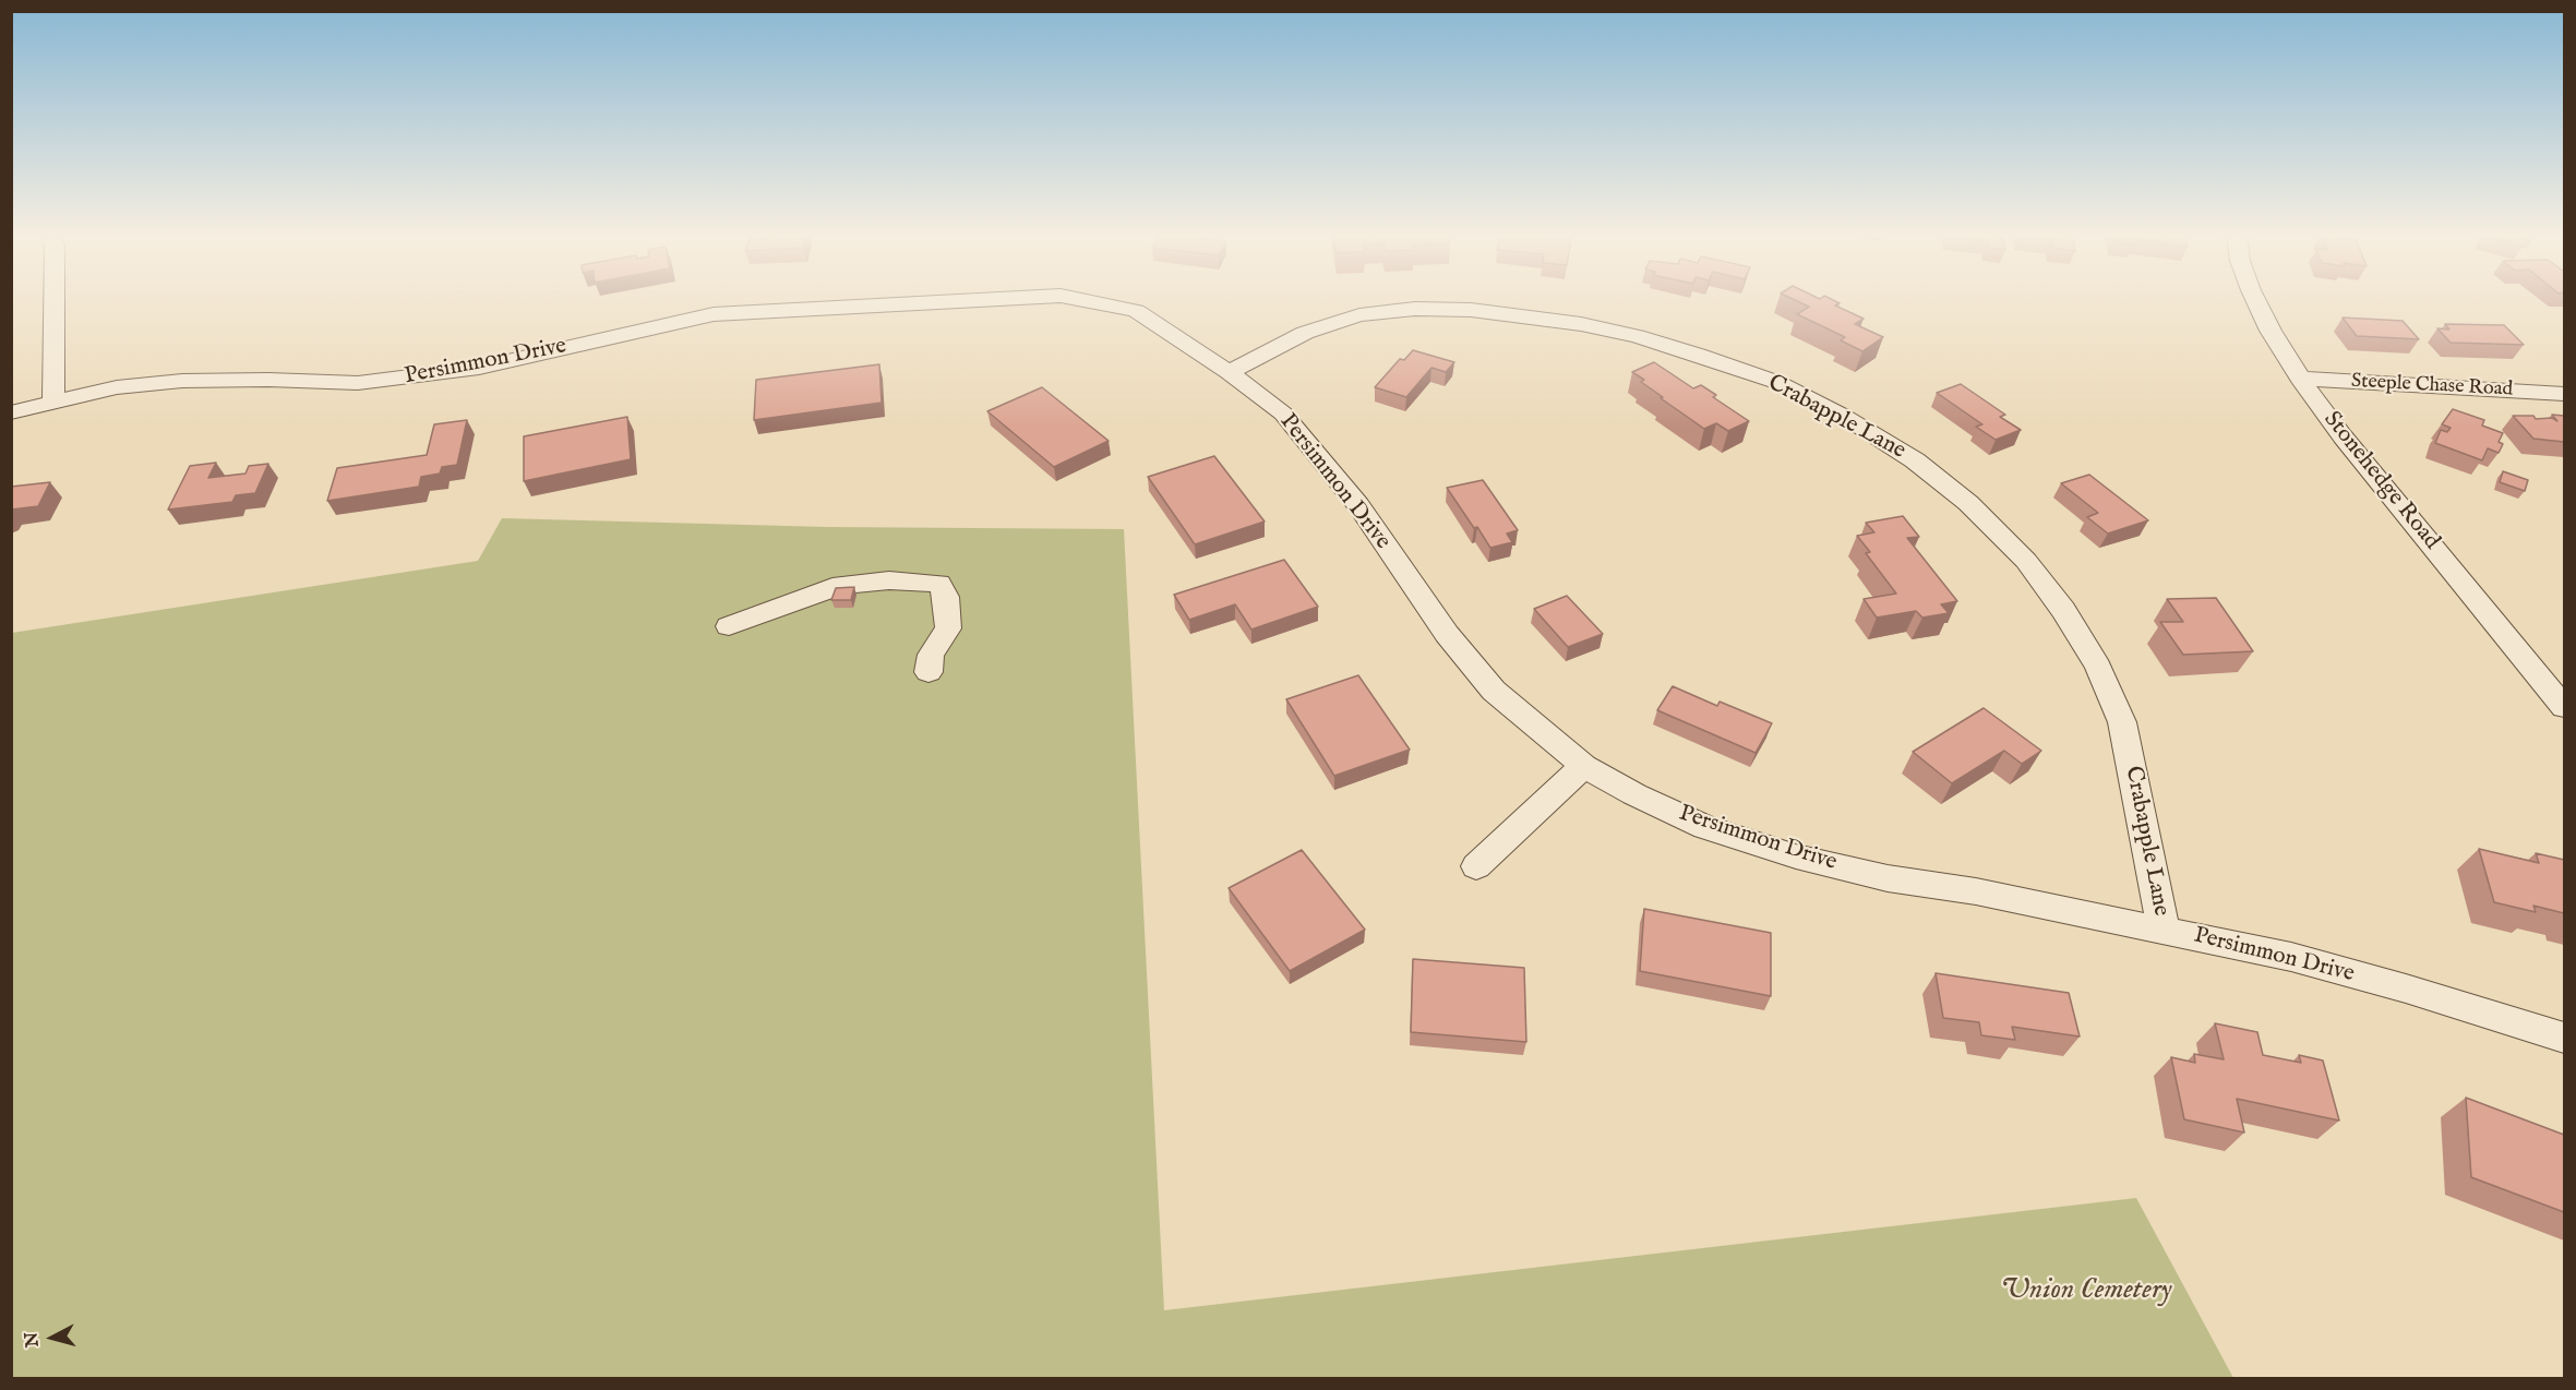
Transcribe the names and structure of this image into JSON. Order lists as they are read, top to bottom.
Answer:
{
  "streets": {
    "street": [
      "Persimmon Drive",
      "Steeple Chase Road",
      "Crabapple Lane",
      "Stonehedge Road"
    ]
  },
  "crossings": [
    ["Persimmon Drive", "Crabapple Lane"],
    ["Steeple Chase Road", "Stonehedge Road"]
  ],
  "parks": ["Union Cemetery"],
  "north": "left"
}
